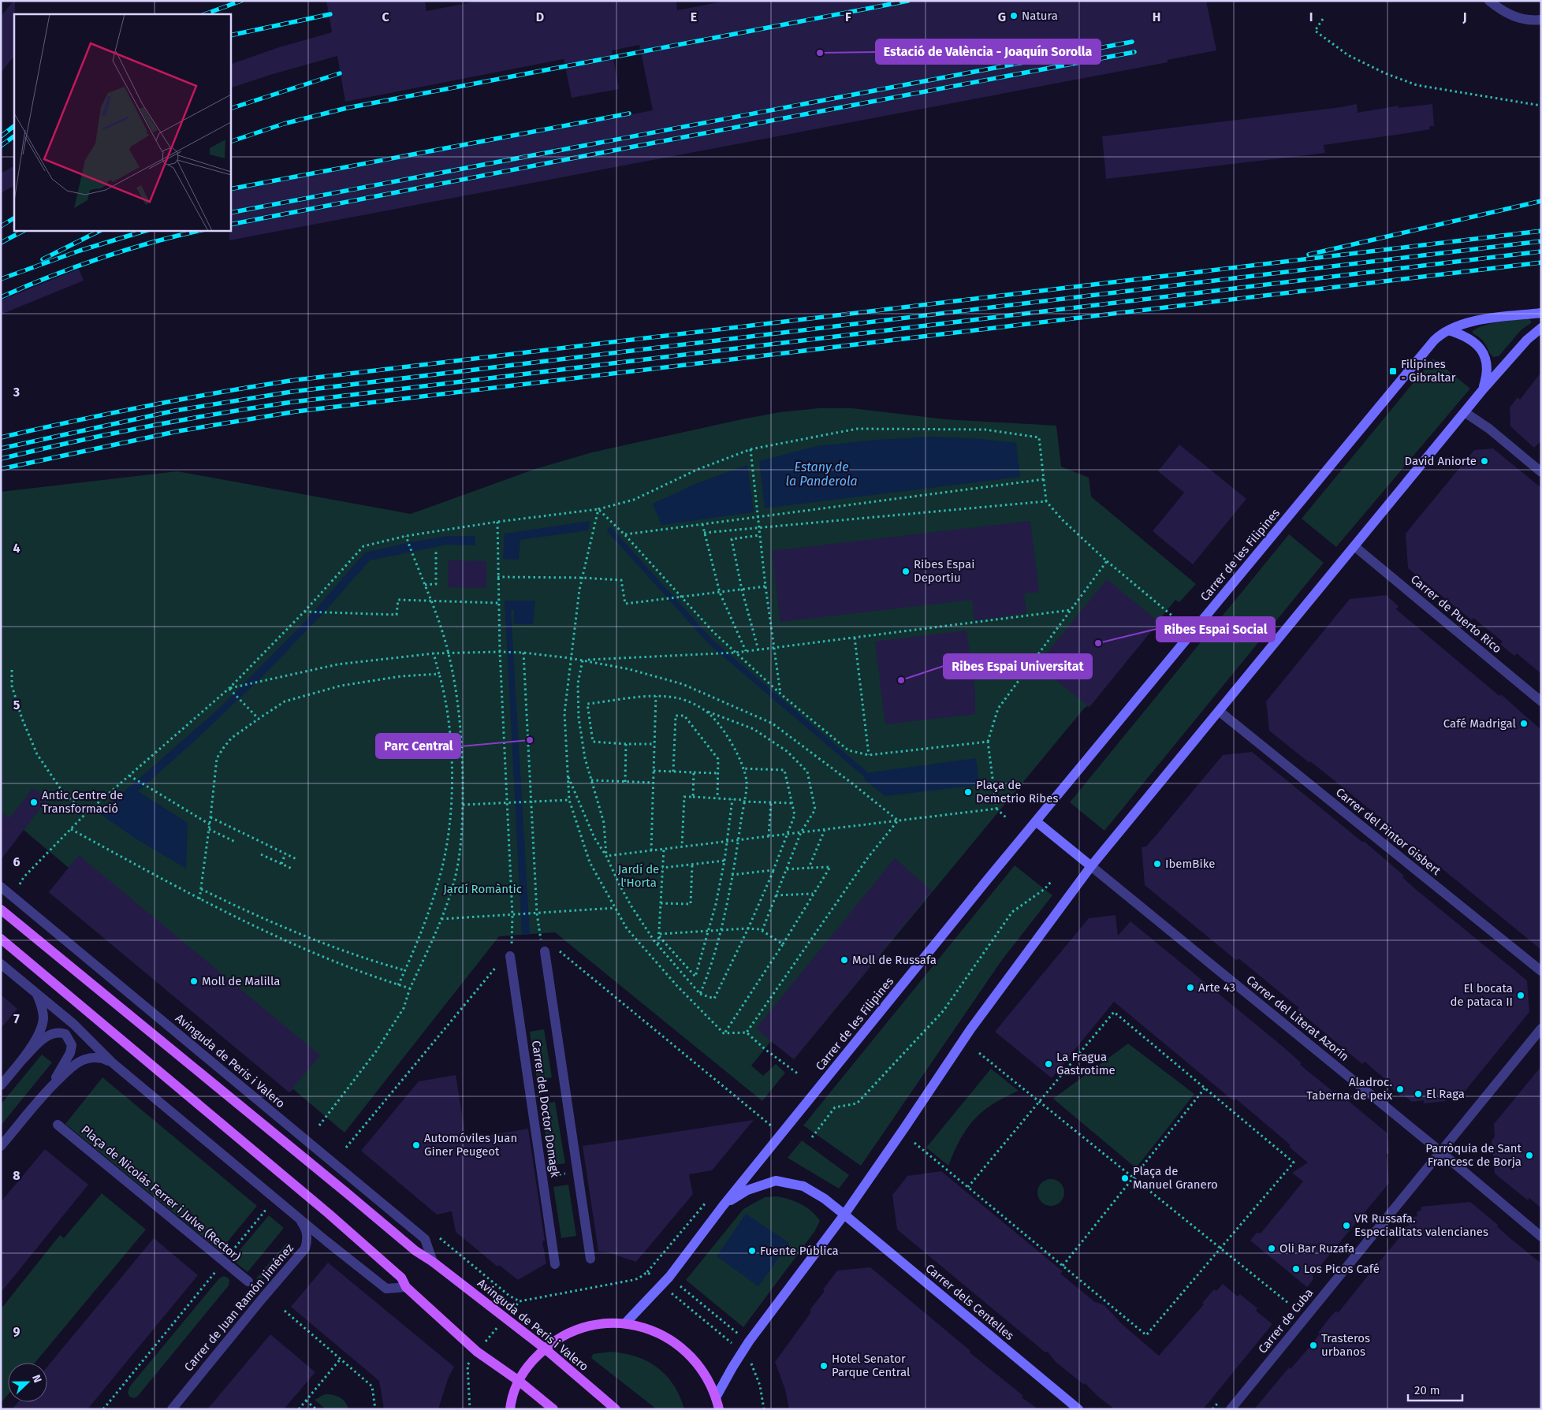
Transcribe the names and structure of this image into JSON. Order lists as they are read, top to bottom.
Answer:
{
  "streets": {
    "main road": ["Carrer de les Filipines", "Avinguda de Peris i Valero", "Carrer dels Centelles"],
    "street": [
      "Carrer de Puerto Rico",
      "Carrer del Pintor Gisbert",
      "Carrer del Literat Azorín",
      "Carrer del Doctor Domagk",
      "Plaça de Nicolás Ferrer i Julve (Rector)",
      "Carrer de Juan Ramón Jiménez",
      "Carrer de Cuba"
    ]
  },
  "crossings": [
    ["Carrer de les Filipines", "Carrer dels Centelles"],
    ["Carrer del Literat Azorín", "Carrer de Cuba"]
  ],
  "water": ["Estany de la Panderola"],
  "parks": ["Jardí de l'Horta", "Jardí Romàntic"],
  "places": {
    "other": [
      "Natura",
      "Estació de València - Joaquín Sorolla",
      "David Aniorte",
      "Ribes Espai Deportiu",
      "Ribes Espai Social",
      "Ribes Espai Universitat",
      "Café Madrigal",
      "Parc Central",
      "Plaça de Demetrio Ribes",
      "Antic Centre de Transformació",
      "IbemBike",
      "Moll de Russafa",
      "Moll de Malilla",
      "Arte 43",
      "El bocata de pataca II",
      "La Fragua Gastrotime",
      "Aladroc. Taberna de peix",
      "El Raga",
      "Automóviles Juan Giner Peugeot",
      "Parròquia de Sant Francesc de Borja",
      "Plaça de Manuel Granero",
      "VR Russafa. Especialitats valencianes",
      "Oli Bar Ruzafa",
      "Fuente Pública",
      "Los Picos Café",
      "Trasteros urbanos",
      "Hotel Senator Parque Central"
    ],
    "transit": ["Filipines - Gibraltar"]
  },
  "scale_bar": "20 m",
  "north": "right",
  "grid": {
    "columns": [
      "C",
      "D",
      "E",
      "F",
      "G",
      "H",
      "I",
      "J"
    ],
    "rows": [
      "3",
      "4",
      "5",
      "6",
      "7",
      "8",
      "9"
    ]
  }
}
